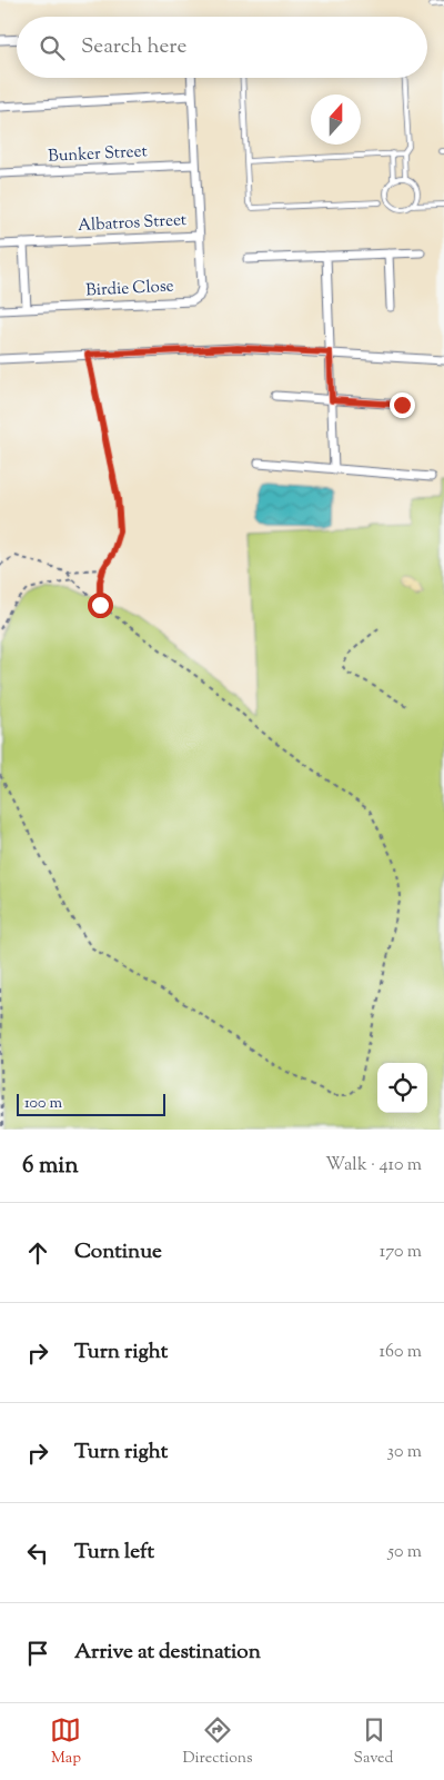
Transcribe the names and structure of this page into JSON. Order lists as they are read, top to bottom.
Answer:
{
  "streets": {
    "street": ["Bunker Street", "Albatros Street", "Birdie Close"]
  },
  "crossings": [
    ["Bunker Street", "Albatros Street"],
    ["Albatros Street", "Birdie Close"]
  ],
  "scale_bar": "100 m",
  "north": "top",
  "page": {
    "search": "Search here",
    "scale": "100 m",
    "heading": ["6 min", "Walk · 410 m"],
    "list": [
      ["Continue", "170 m"],
      ["Turn right", "160 m"],
      ["Turn right", "30 m"],
      ["Turn left", "50 m"],
      "Arrive at destination"
    ],
    "nav": ["Map", "Directions", "Saved"]
  }
}
